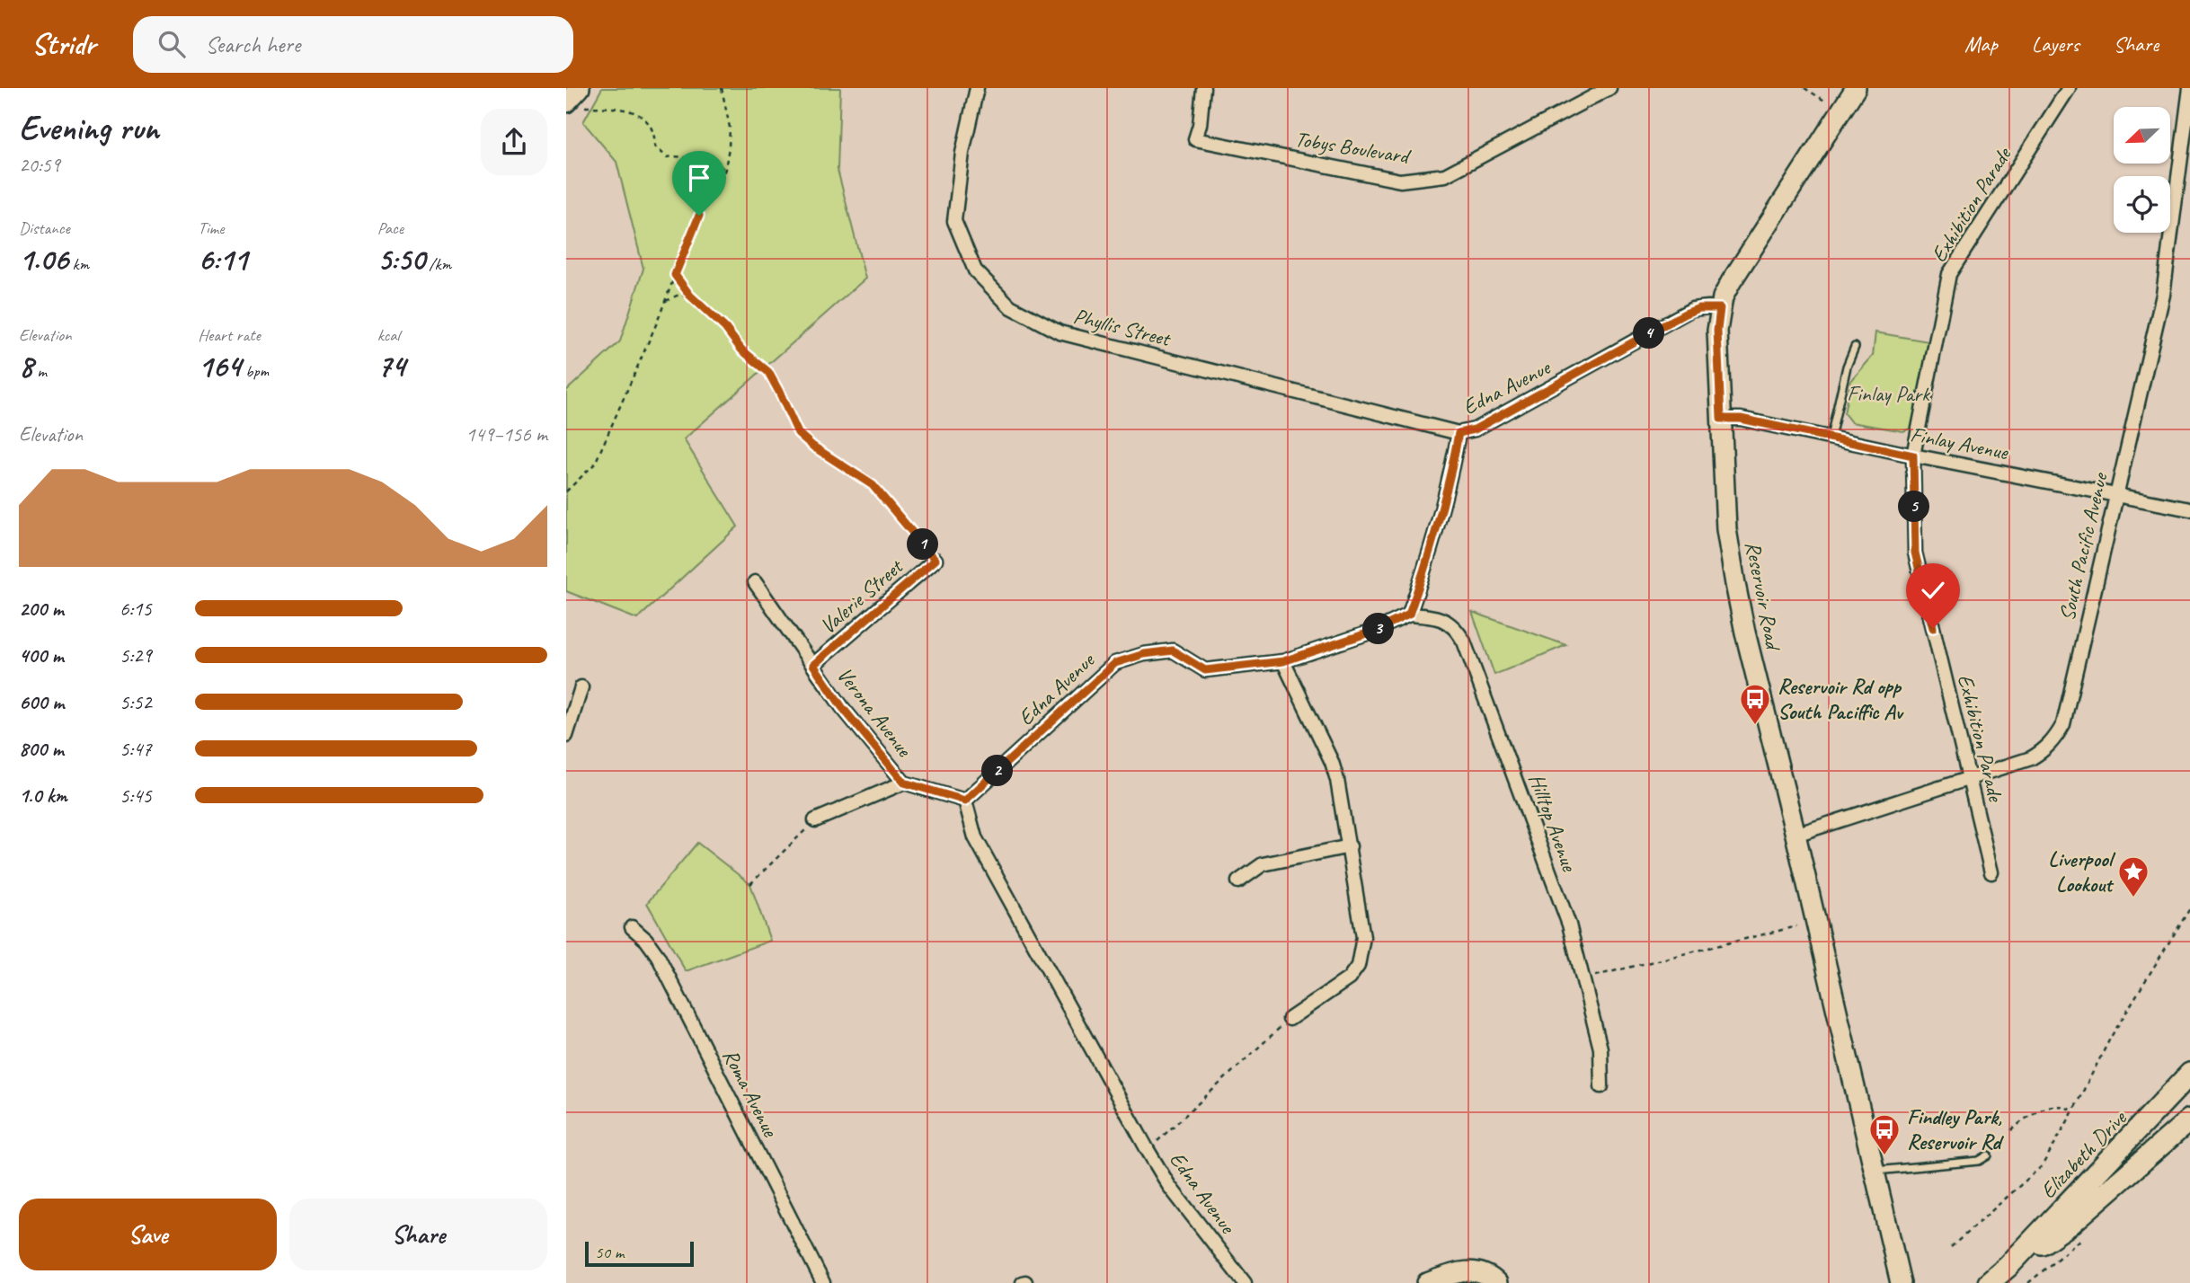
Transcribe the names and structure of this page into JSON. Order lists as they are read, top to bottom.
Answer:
{
  "streets": {
    "main road": ["Elizabeth Drive"],
    "street": [
      "Tobys Boulevard",
      "Exhibition Parade",
      "Phyllis Street",
      "Edna Avenue",
      "Finlay Avenue",
      "South Pacific Avenue",
      "Reservoir Road",
      "Valerie Street",
      "Verona Avenue",
      "Hilltop Avenue",
      "Roma Avenue"
    ]
  },
  "crossings": [
    ["Exhibition Parade", "Finlay Avenue"],
    ["Exhibition Parade", "South Pacific Avenue"],
    ["Phyllis Street", "Edna Avenue"],
    ["Edna Avenue", "Reservoir Road"],
    ["Edna Avenue", "Verona Avenue"],
    ["Edna Avenue", "Hilltop Avenue"],
    ["Finlay Avenue", "South Pacific Avenue"],
    ["Finlay Avenue", "Reservoir Road"],
    ["South Pacific Avenue", "Reservoir Road"],
    ["Valerie Street", "Verona Avenue"]
  ],
  "parks": ["Finlay Park"],
  "places": {
    "bus stop": ["Reservoir Rd opp South Paciffic Av", "Findley Park, Reservoir Rd"],
    "place": ["Liverpool Lookout"]
  },
  "scale_bar": "50 m",
  "north": "bottom left",
  "page": {
    "header": "Stridr",
    "search": "Search here",
    "nav": ["Map", "Layers", "Share"],
    "heading": ["Evening run", "20:59"],
    "stats": [
      ["Distance", "1.06 km"],
      ["Time", "6:11"],
      ["Pace", "5:50 /km"],
      ["Elevation", "8 m"],
      ["Heart rate", "164 bpm"],
      ["kcal", "74"]
    ],
    "pins": [
      "4",
      "5",
      "1",
      "3",
      "2"
    ],
    "chart": ["Elevation", "149–156 m"],
    "list": [
      {
        "name": "200 m",
        "note": "6:15"
      },
      {
        "name": "400 m",
        "note": "5:29"
      },
      {
        "name": "600 m",
        "note": "5:52"
      },
      {
        "name": "800 m",
        "note": "5:47"
      },
      {
        "name": "1.0 km",
        "note": "5:45"
      }
    ],
    "buttons": ["Save", "Share"],
    "scale": "50 m"
  }
}
